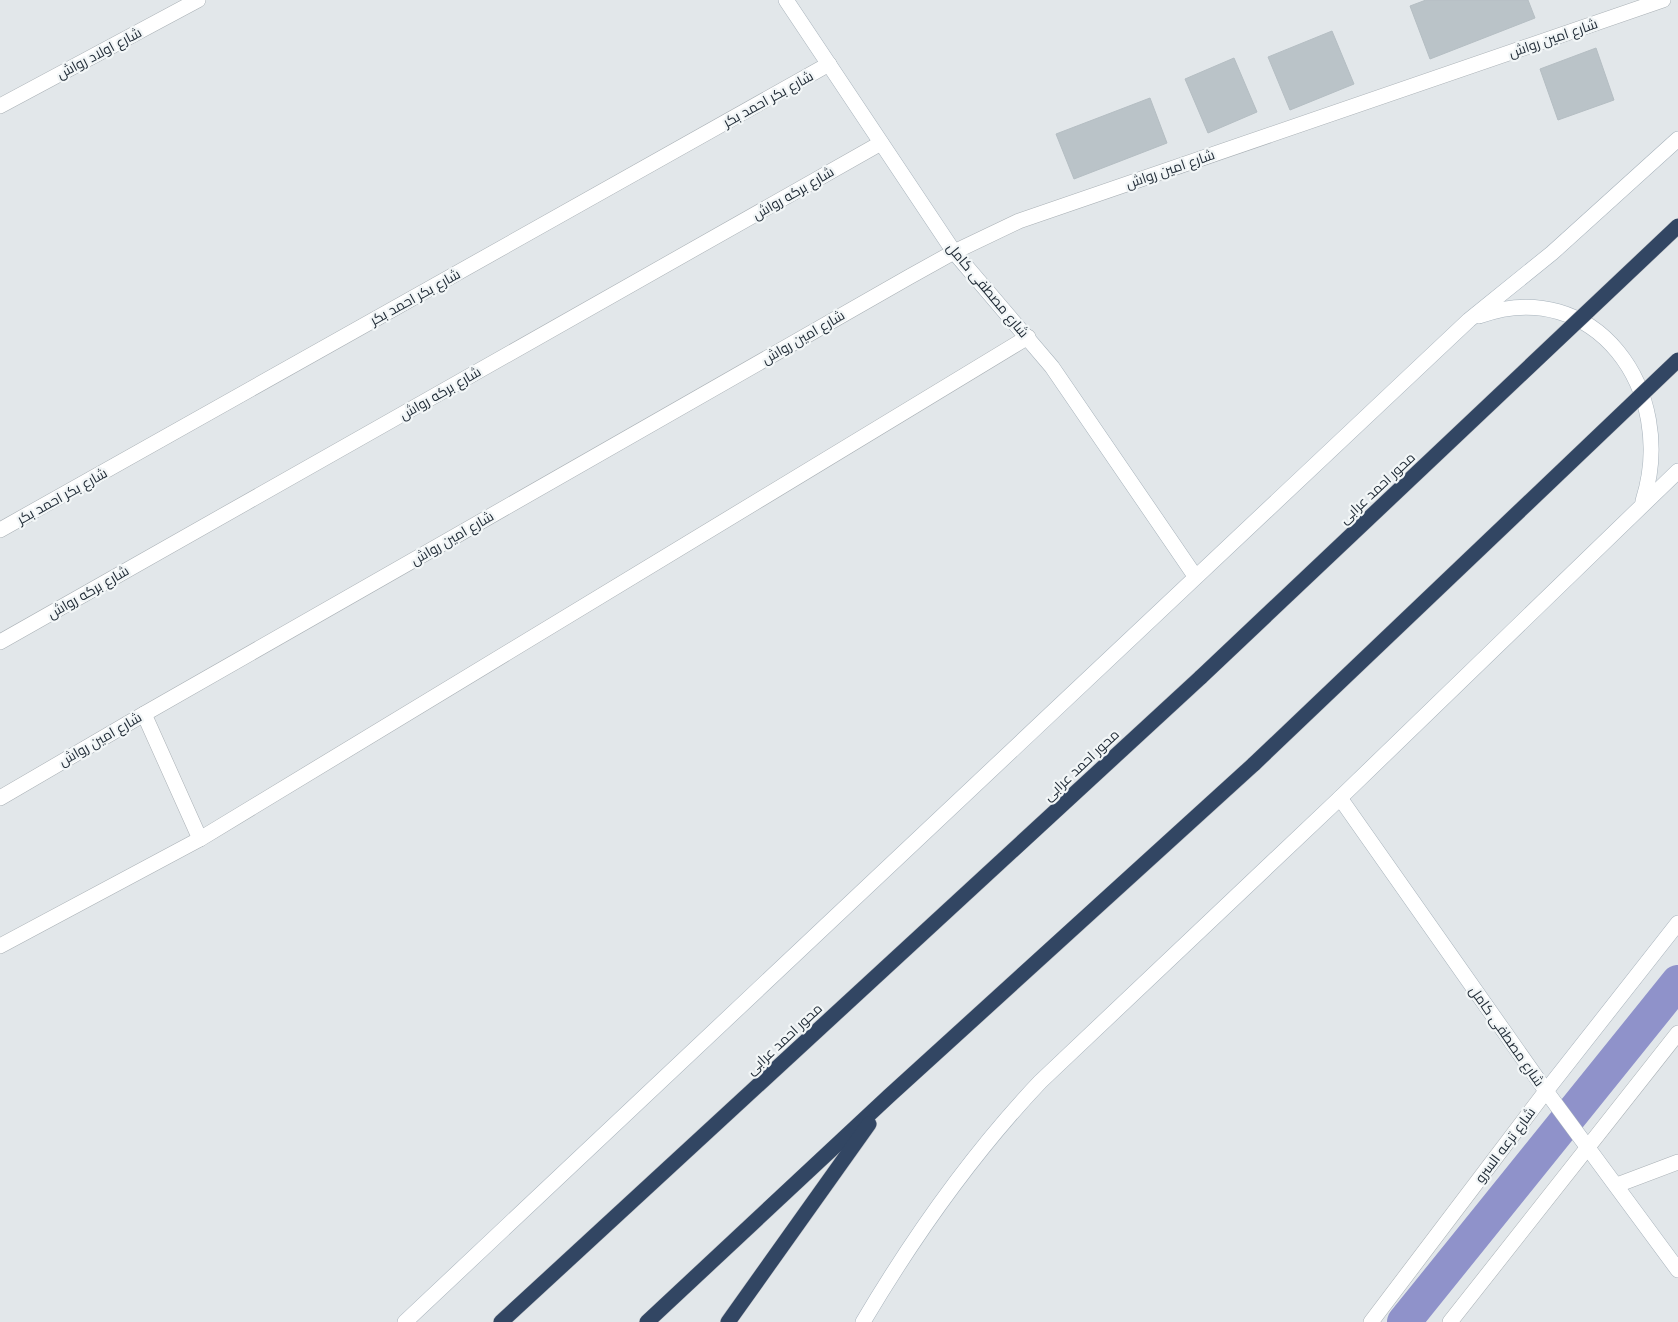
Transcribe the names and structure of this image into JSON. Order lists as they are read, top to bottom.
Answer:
{
  "streets": {
    "highway": ["محور احمد عرابى"],
    "street": [
      "شارع امين رواش",
      "شارع اولاد رواش",
      "شارع بكر احمد بكر",
      "شارع بركه رواش",
      "شارع مصطفى كامل",
      "شارع ترعه السرو"
    ]
  },
  "crossings": [
    ["شارع امين رواش", "شارع مصطفى كامل"],
    ["شارع بكر احمد بكر", "شارع مصطفى كامل"],
    ["شارع بركه رواش", "شارع مصطفى كامل"],
    ["شارع مصطفى كامل", "شارع ترعه السرو"]
  ]
}
